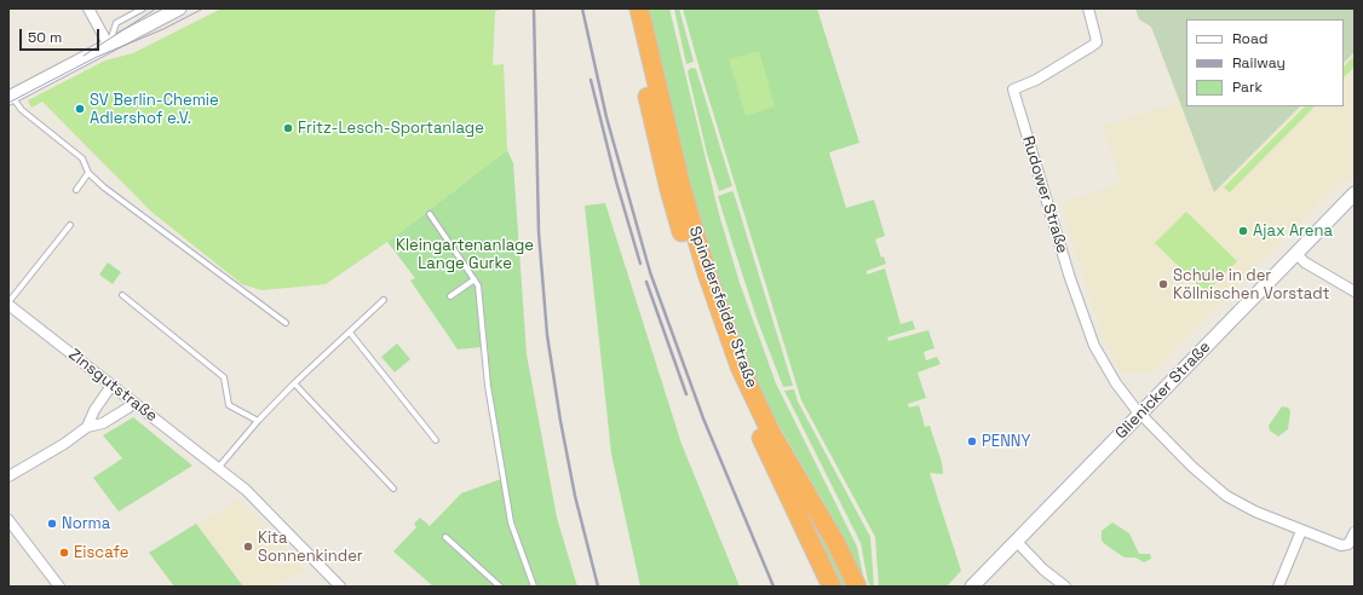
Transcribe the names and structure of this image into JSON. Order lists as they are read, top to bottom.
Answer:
{
  "streets": {
    "highway": ["Spindlersfelder Straße"],
    "street": ["Rudower Straße", "Zinsgutstraße", "Glienicker Straße"]
  },
  "crossings": [
    ["Rudower Straße", "Glienicker Straße"]
  ],
  "parks": ["Kleingartenanlage Lange Gurke"],
  "places": [
    "SV Berlin-Chemie Adlershof e.V.",
    "Fritz-Lesch-Sportanlage",
    "Ajax Arena",
    "Schule in der Köllnischen Vorstadt",
    "PENNY",
    "Norma",
    "Kita Sonnenkinder",
    "Eiscafe"
  ],
  "legend": ["Road", "Railway", "Park"],
  "scale_bar": "50 m"
}
